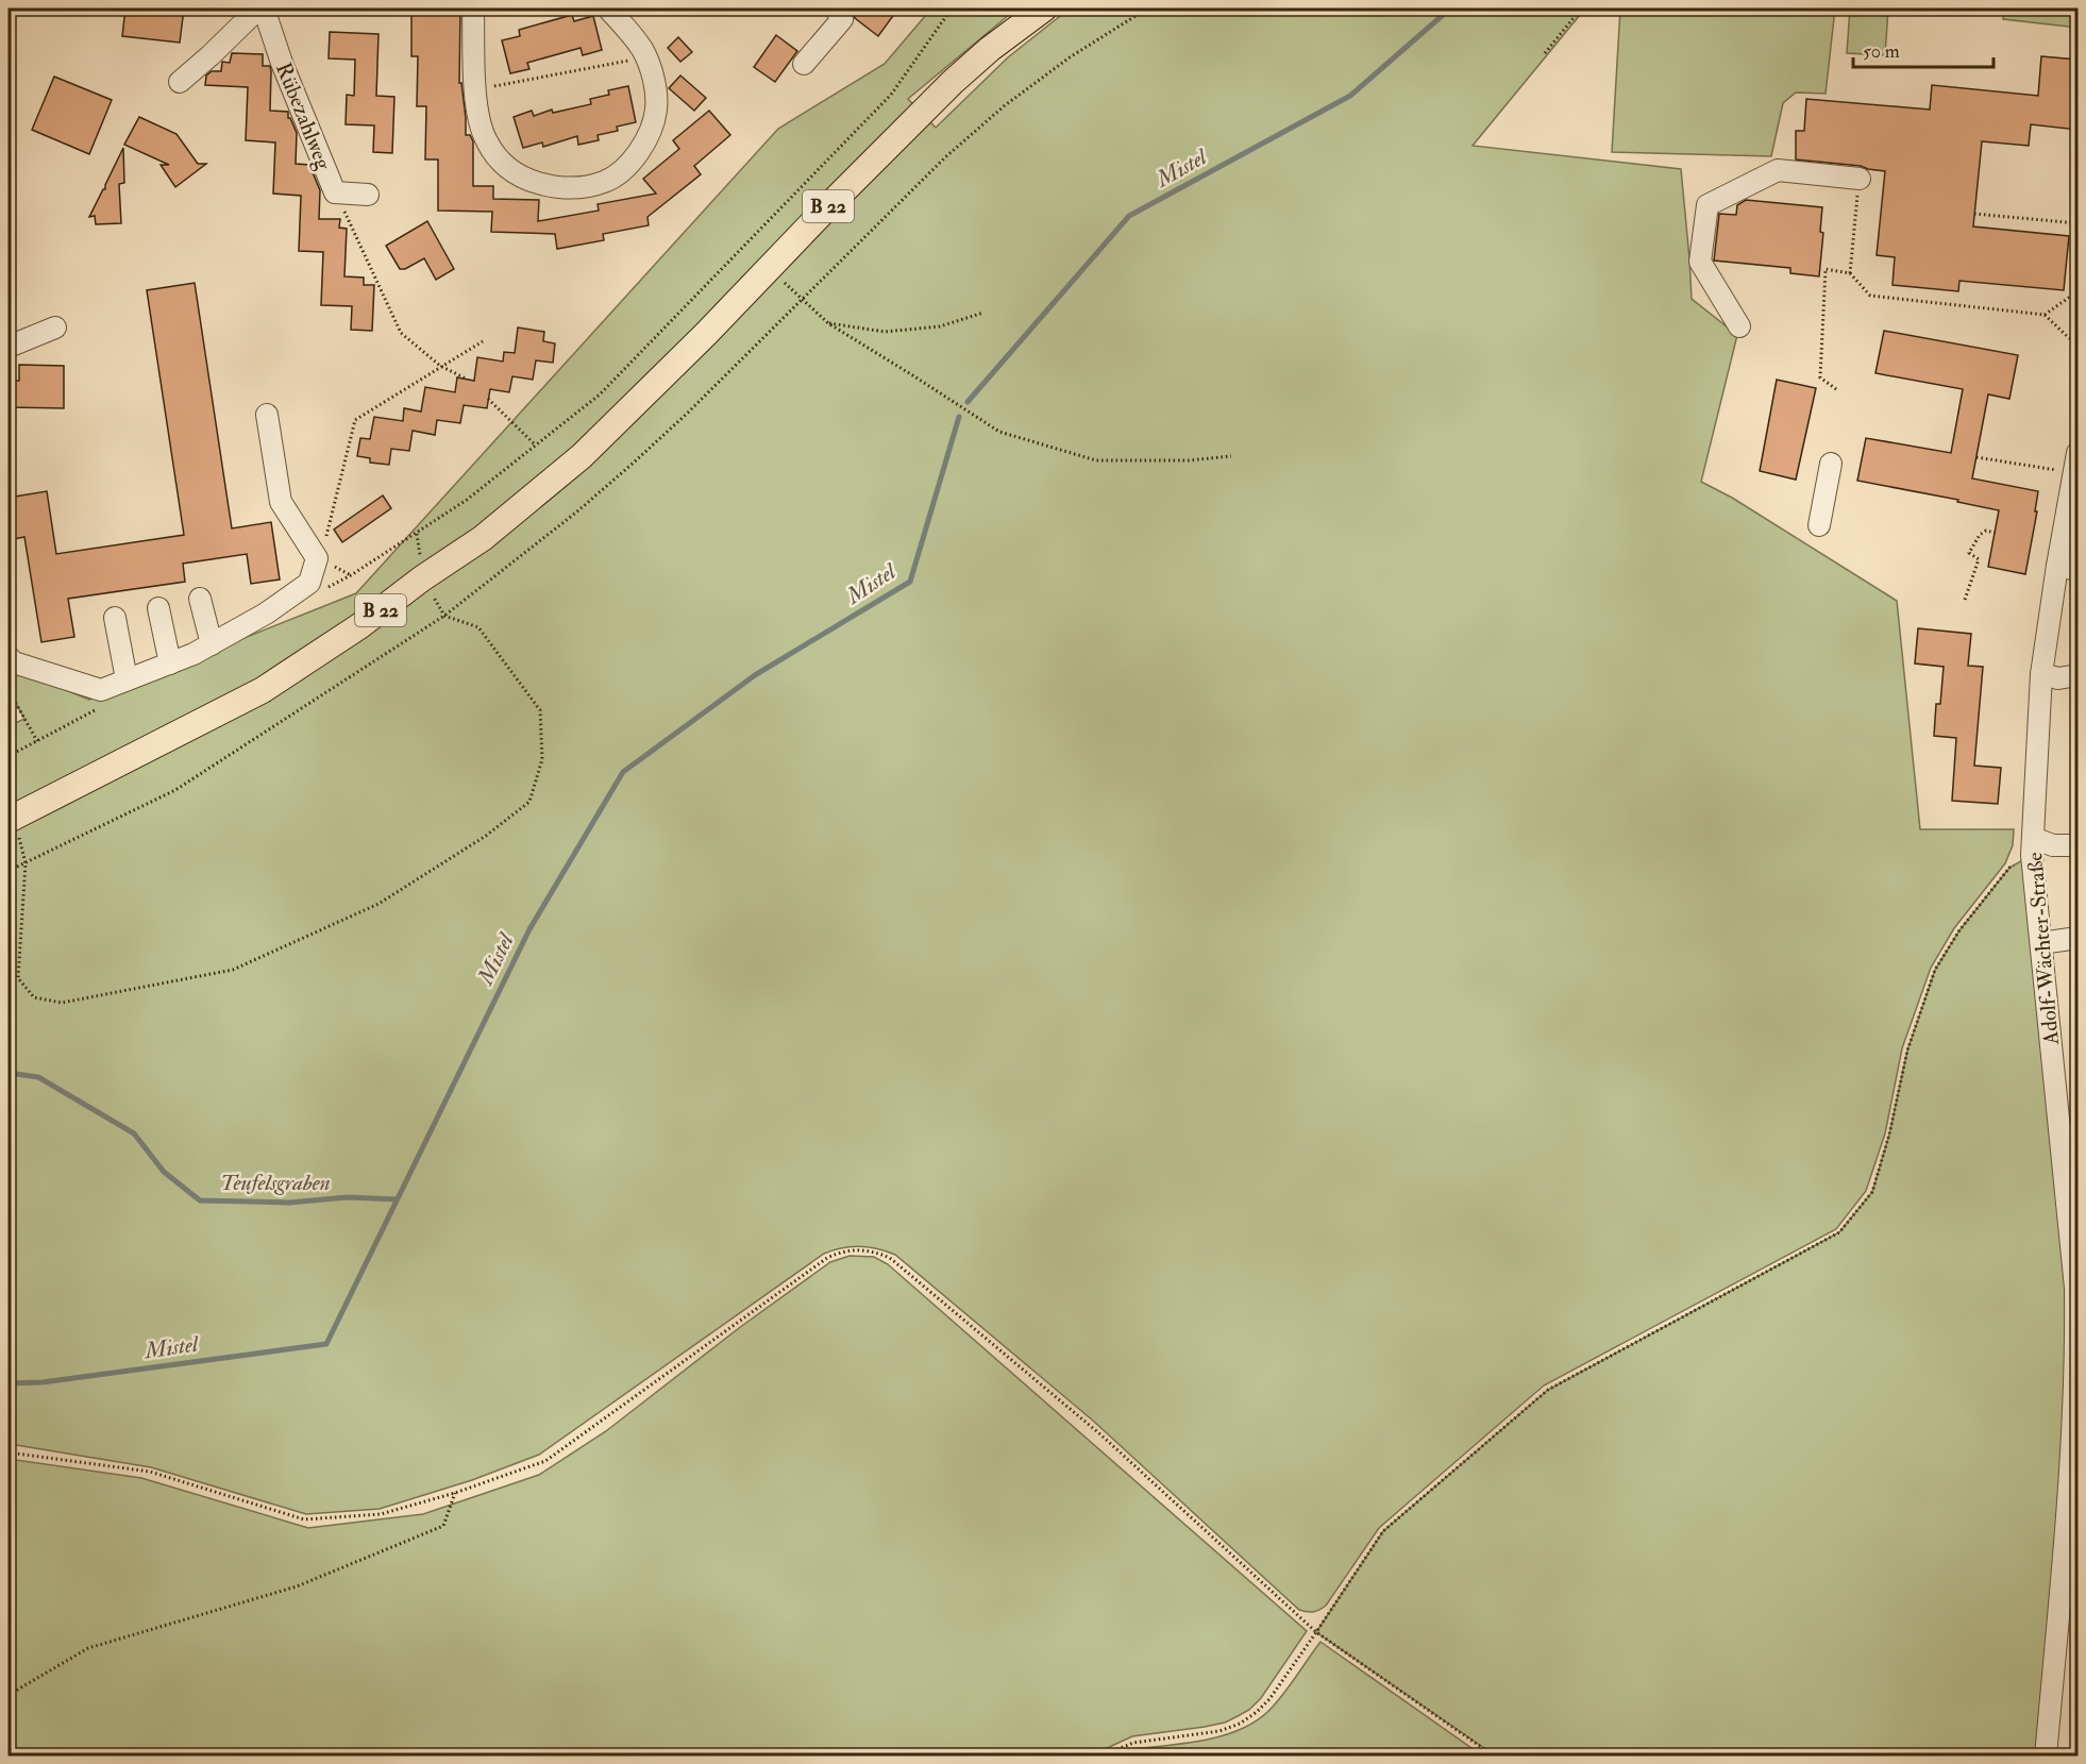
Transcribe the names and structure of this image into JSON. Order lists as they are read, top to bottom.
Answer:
{
  "streets": {
    "main road": ["B 22"],
    "street": ["Rübezahlweg", "Adolf-Wächter-Straße"]
  },
  "water": ["Mistel", "Teufelsgraben"],
  "scale_bar": "50 m"
}
